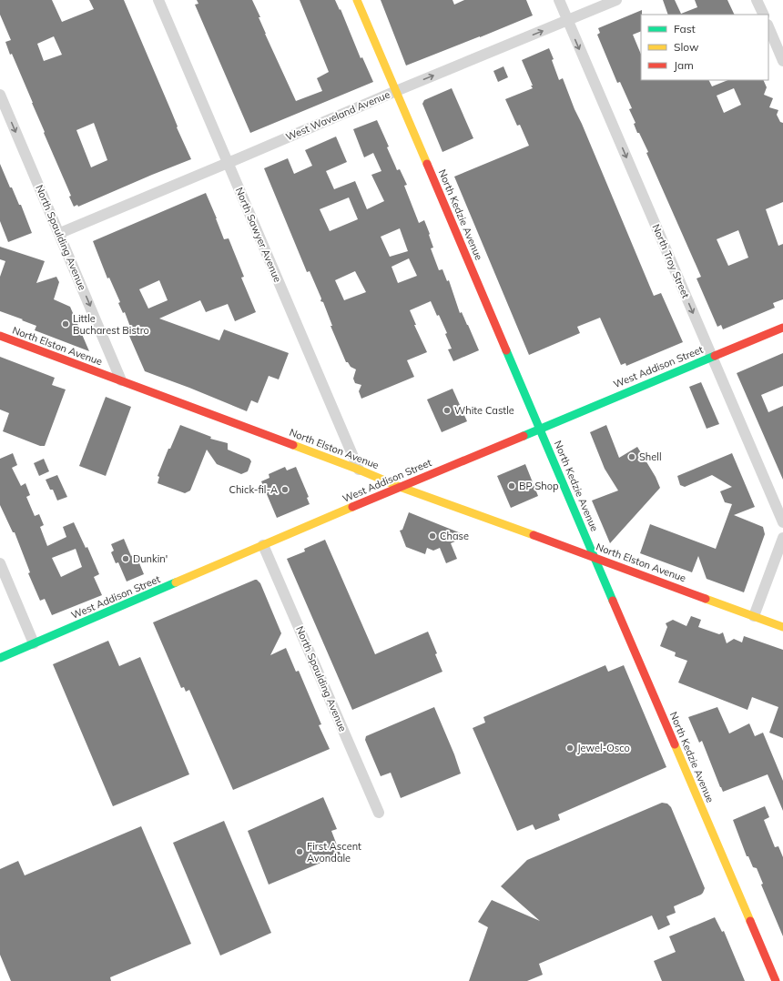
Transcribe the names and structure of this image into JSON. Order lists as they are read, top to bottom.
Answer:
{
  "streets": {
    "main road": ["North Kedzie Avenue", "North Elston Avenue", "West Addison Street"],
    "street": [
      "West Waveland Avenue",
      "North Sawyer Avenue",
      "North Spaulding Avenue",
      "North Troy Street"
    ]
  },
  "crossings": [
    ["West Waveland Avenue", "North Kedzie Avenue"],
    ["West Waveland Avenue", "North Sawyer Avenue"],
    ["West Waveland Avenue", "North Spaulding Avenue"],
    ["West Waveland Avenue", "North Troy Street"],
    ["North Kedzie Avenue", "North Elston Avenue"],
    ["North Kedzie Avenue", "West Addison Street"],
    ["North Sawyer Avenue", "North Elston Avenue"],
    ["North Spaulding Avenue", "North Elston Avenue"],
    ["North Spaulding Avenue", "West Addison Street"],
    ["North Troy Street", "West Addison Street"],
    ["North Elston Avenue", "West Addison Street"]
  ],
  "one_way": ["North Spaulding Avenue", "North Troy Street"],
  "places": [
    "Little Bucharest Bistro",
    "White Castle",
    "Shell",
    "BP Shop",
    "Chick-fil-A",
    "Chase",
    "Dunkin'",
    "Jewel-Osco",
    "First Ascent Avondale"
  ],
  "legend": ["Fast", "Slow", "Jam"]
}
